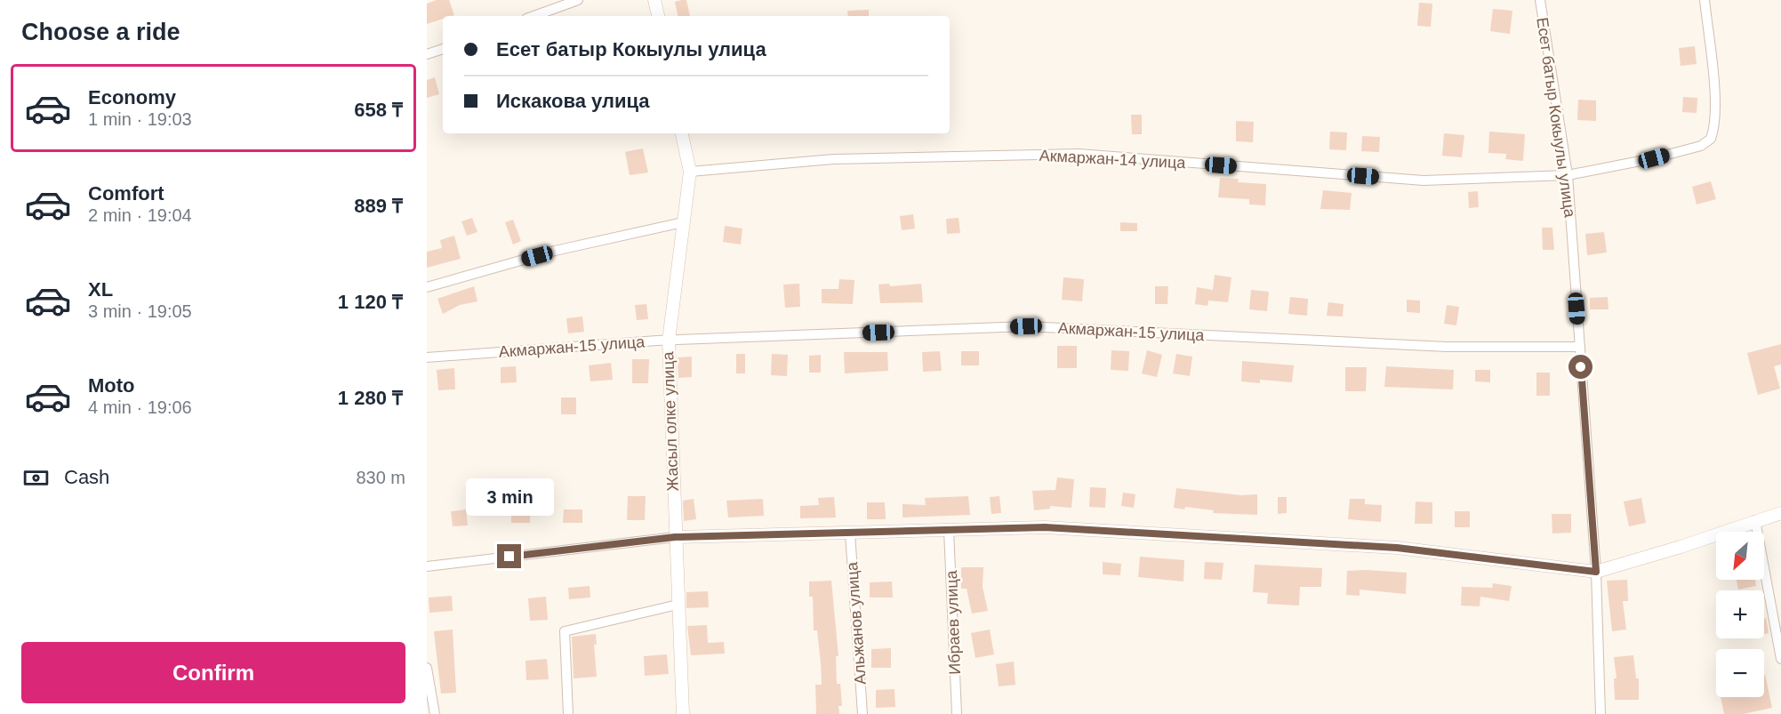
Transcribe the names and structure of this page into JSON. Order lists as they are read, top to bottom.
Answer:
{
  "streets": {
    "street": [
      "Есет батыр Кокыулы улица",
      "Акмаржан-14 улица",
      "Акмаржан-15 улица",
      "Жасыл олке улица",
      "Ибраев улица",
      "Альжанов улица"
    ]
  },
  "crossings": [
    ["Есет батыр Кокыулы улица", "Акмаржан-14 улица"],
    ["Есет батыр Кокыулы улица", "Акмаржан-15 улица"],
    ["Акмаржан-14 улица", "Жасыл олке улица"],
    ["Акмаржан-15 улица", "Жасыл олке улица"]
  ],
  "north": "bottom left",
  "page": {
    "heading": "Choose a ride",
    "banner": ["Есет батыр Кокыулы улица", "Искакова улица"],
    "list": [
      {
        "name": "Economy",
        "note": "1 min · 19:03",
        "value": "658 ₸"
      },
      {
        "name": "Comfort",
        "note": "2 min · 19:04",
        "value": "889 ₸"
      },
      {
        "name": "XL",
        "note": "3 min · 19:05",
        "value": "1 120 ₸"
      },
      {
        "name": "Moto",
        "note": "4 min · 19:06",
        "value": "1 280 ₸"
      }
    ],
    "pay": ["Cash", "830 m"],
    "bubble": "3 min",
    "map_buttons": ["+", "−"],
    "buttons": "Confirm"
  }
}
